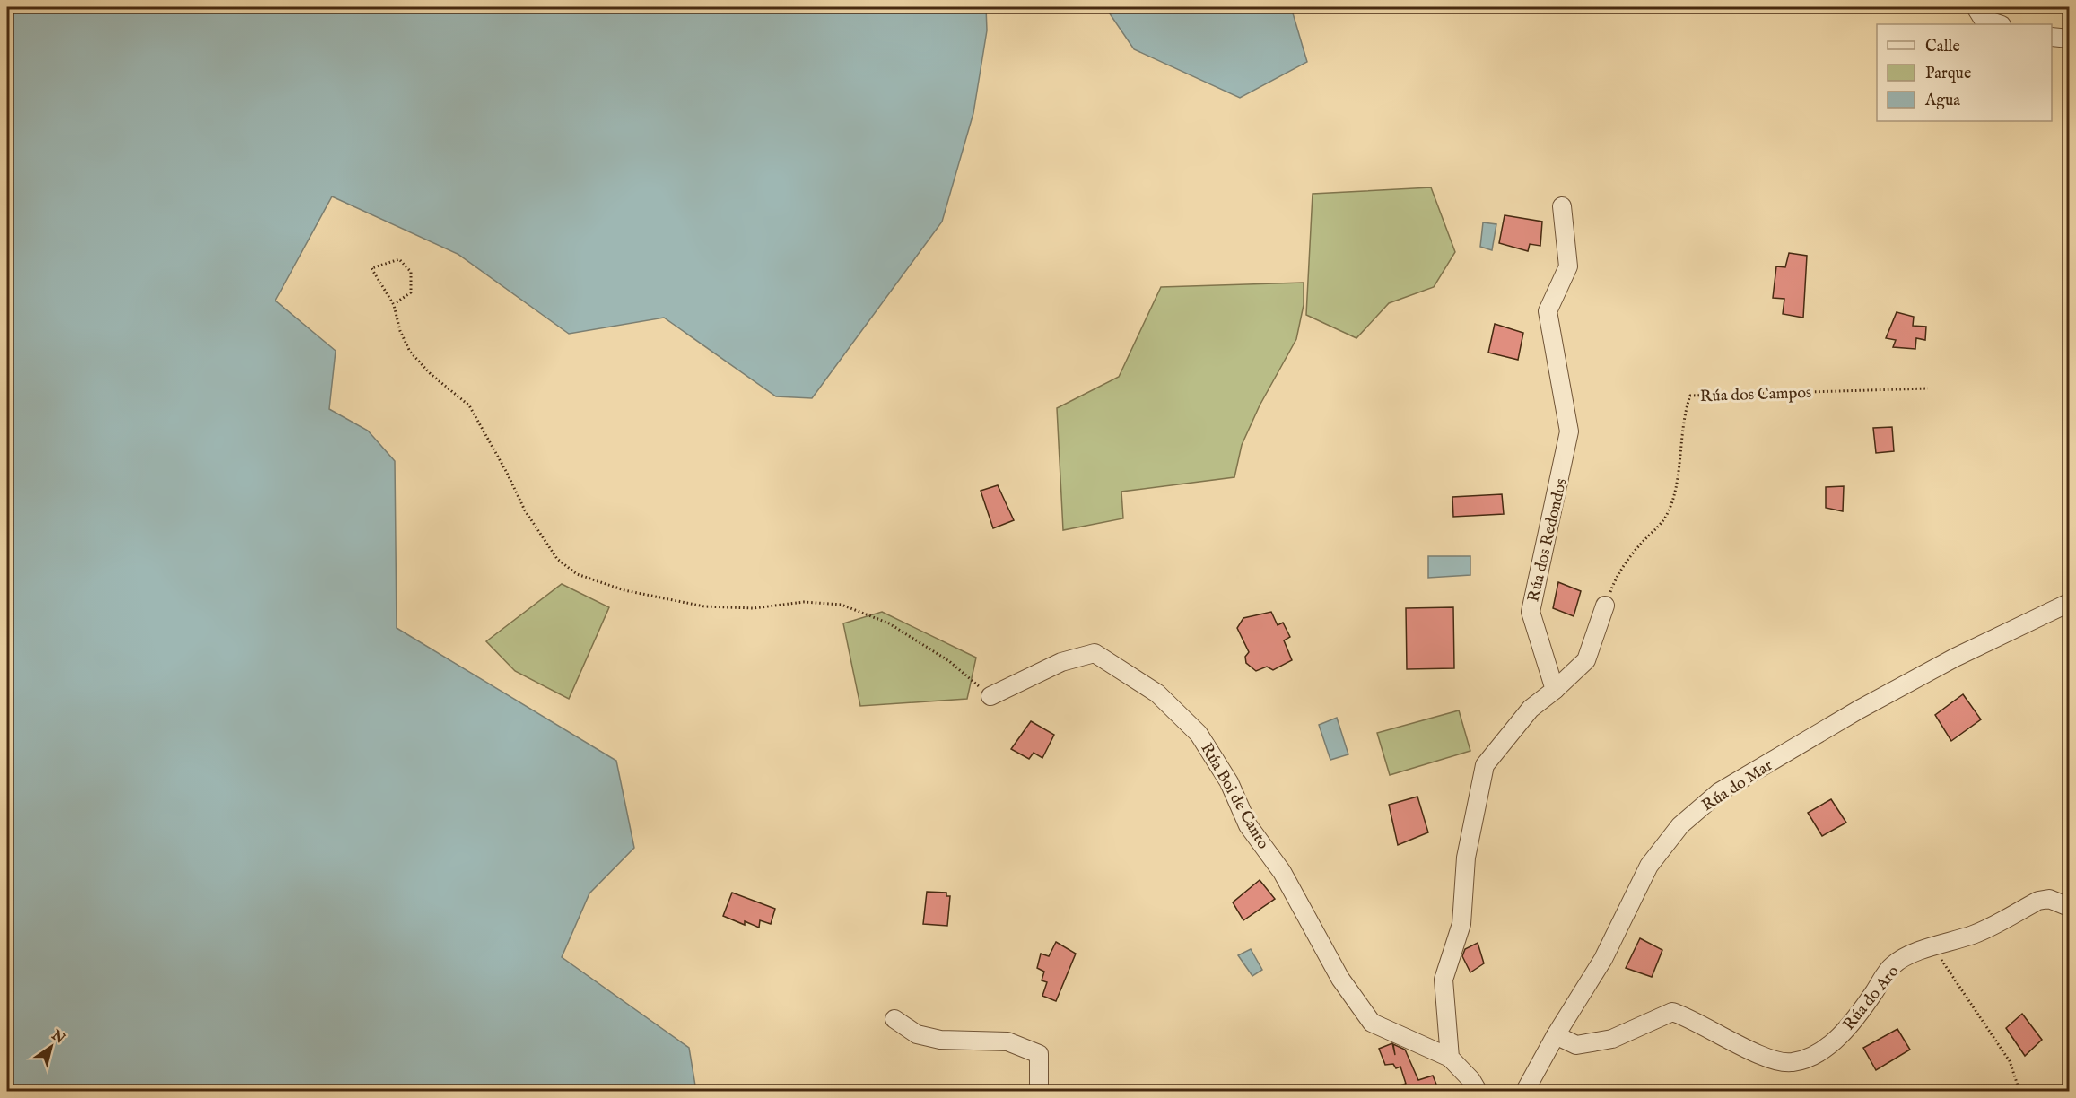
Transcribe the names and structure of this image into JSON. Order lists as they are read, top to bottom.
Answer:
{
  "streets": {
    "street": [
      "Rúa dos Redondos",
      "Rúa do Mar",
      "Rúa Boi de Canto",
      "Rúa do Aro"
    ],
    "path": ["Rúa dos Campos"]
  },
  "crossings": [
    ["Rúa do Mar", "Rúa do Aro"]
  ],
  "legend": ["Calle", "Parque", "Agua"],
  "north": "top right"
}
